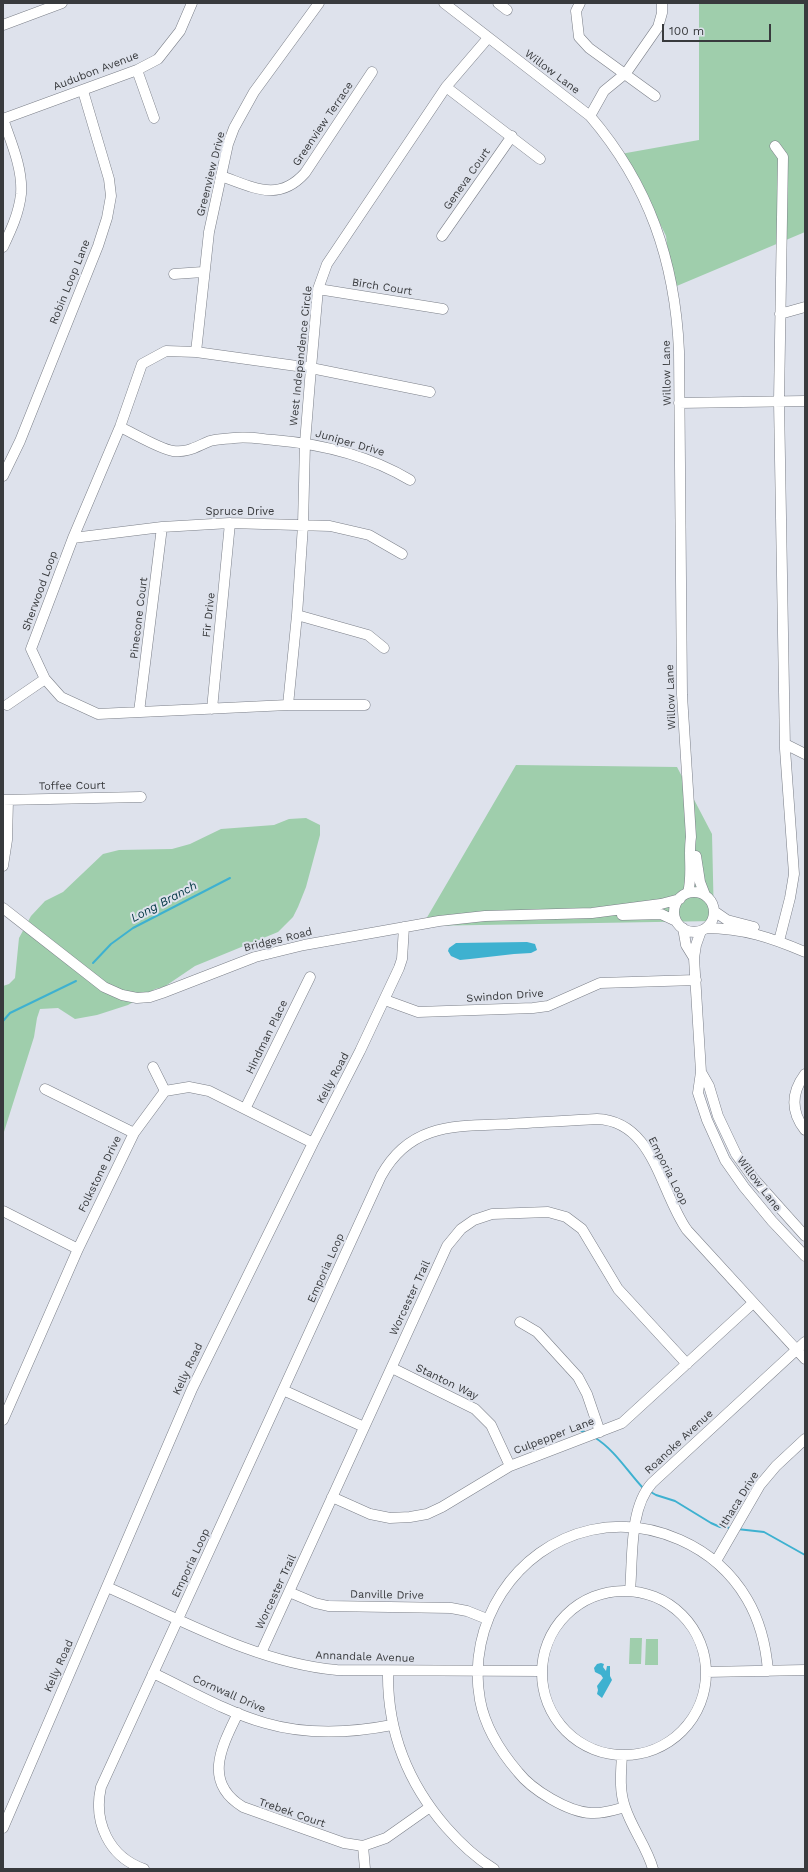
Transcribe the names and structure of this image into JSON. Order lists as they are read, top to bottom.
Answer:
{
  "streets": {
    "street": [
      "Audubon Avenue",
      "Willow Lane",
      "Greenview Terrace",
      "Greenview Drive",
      "Geneva Court",
      "Robin Loop Lane",
      "Birch Court",
      "West Independence Circle",
      "Juniper Drive",
      "Spruce Drive",
      "Sherwood Loop",
      "Fir Drive",
      "Pinecone Court",
      "Toffee Court",
      "Bridges Road",
      "Swindon Drive",
      "Hindman Place",
      "Kelly Road",
      "Emporia Loop",
      "Folkstone Drive",
      "Worcester Trail",
      "Stanton Way",
      "Culpepper Lane",
      "Roanoke Avenue",
      "Ithaca Drive",
      "Danville Drive",
      "Annandale Avenue",
      "Cornwall Drive",
      "Trebek Court"
    ]
  },
  "crossings": [
    ["Audubon Avenue", "Robin Loop Lane"],
    ["Willow Lane", "West Independence Circle"],
    ["Willow Lane", "Bridges Road"],
    ["Willow Lane", "Swindon Drive"],
    ["Greenview Terrace", "Greenview Drive"],
    ["Greenview Drive", "Sherwood Loop"],
    ["Birch Court", "West Independence Circle"],
    ["West Independence Circle", "Juniper Drive"],
    ["West Independence Circle", "Spruce Drive"],
    ["West Independence Circle", "Sherwood Loop"],
    ["Juniper Drive", "Sherwood Loop"],
    ["Spruce Drive", "Sherwood Loop"],
    ["Spruce Drive", "Fir Drive"],
    ["Spruce Drive", "Pinecone Court"],
    ["Sherwood Loop", "Fir Drive"],
    ["Sherwood Loop", "Pinecone Court"],
    ["Bridges Road", "Kelly Road"],
    ["Swindon Drive", "Kelly Road"],
    ["Kelly Road", "Annandale Avenue"],
    ["Emporia Loop", "Culpepper Lane"],
    ["Emporia Loop", "Roanoke Avenue"],
    ["Emporia Loop", "Annandale Avenue"],
    ["Emporia Loop", "Cornwall Drive"],
    ["Worcester Trail", "Stanton Way"],
    ["Worcester Trail", "Culpepper Lane"],
    ["Worcester Trail", "Danville Drive"],
    ["Worcester Trail", "Annandale Avenue"],
    ["Stanton Way", "Culpepper Lane"],
    ["Cornwall Drive", "Trebek Court"]
  ],
  "water": ["Long Branch"],
  "scale_bar": "100 m"
}
